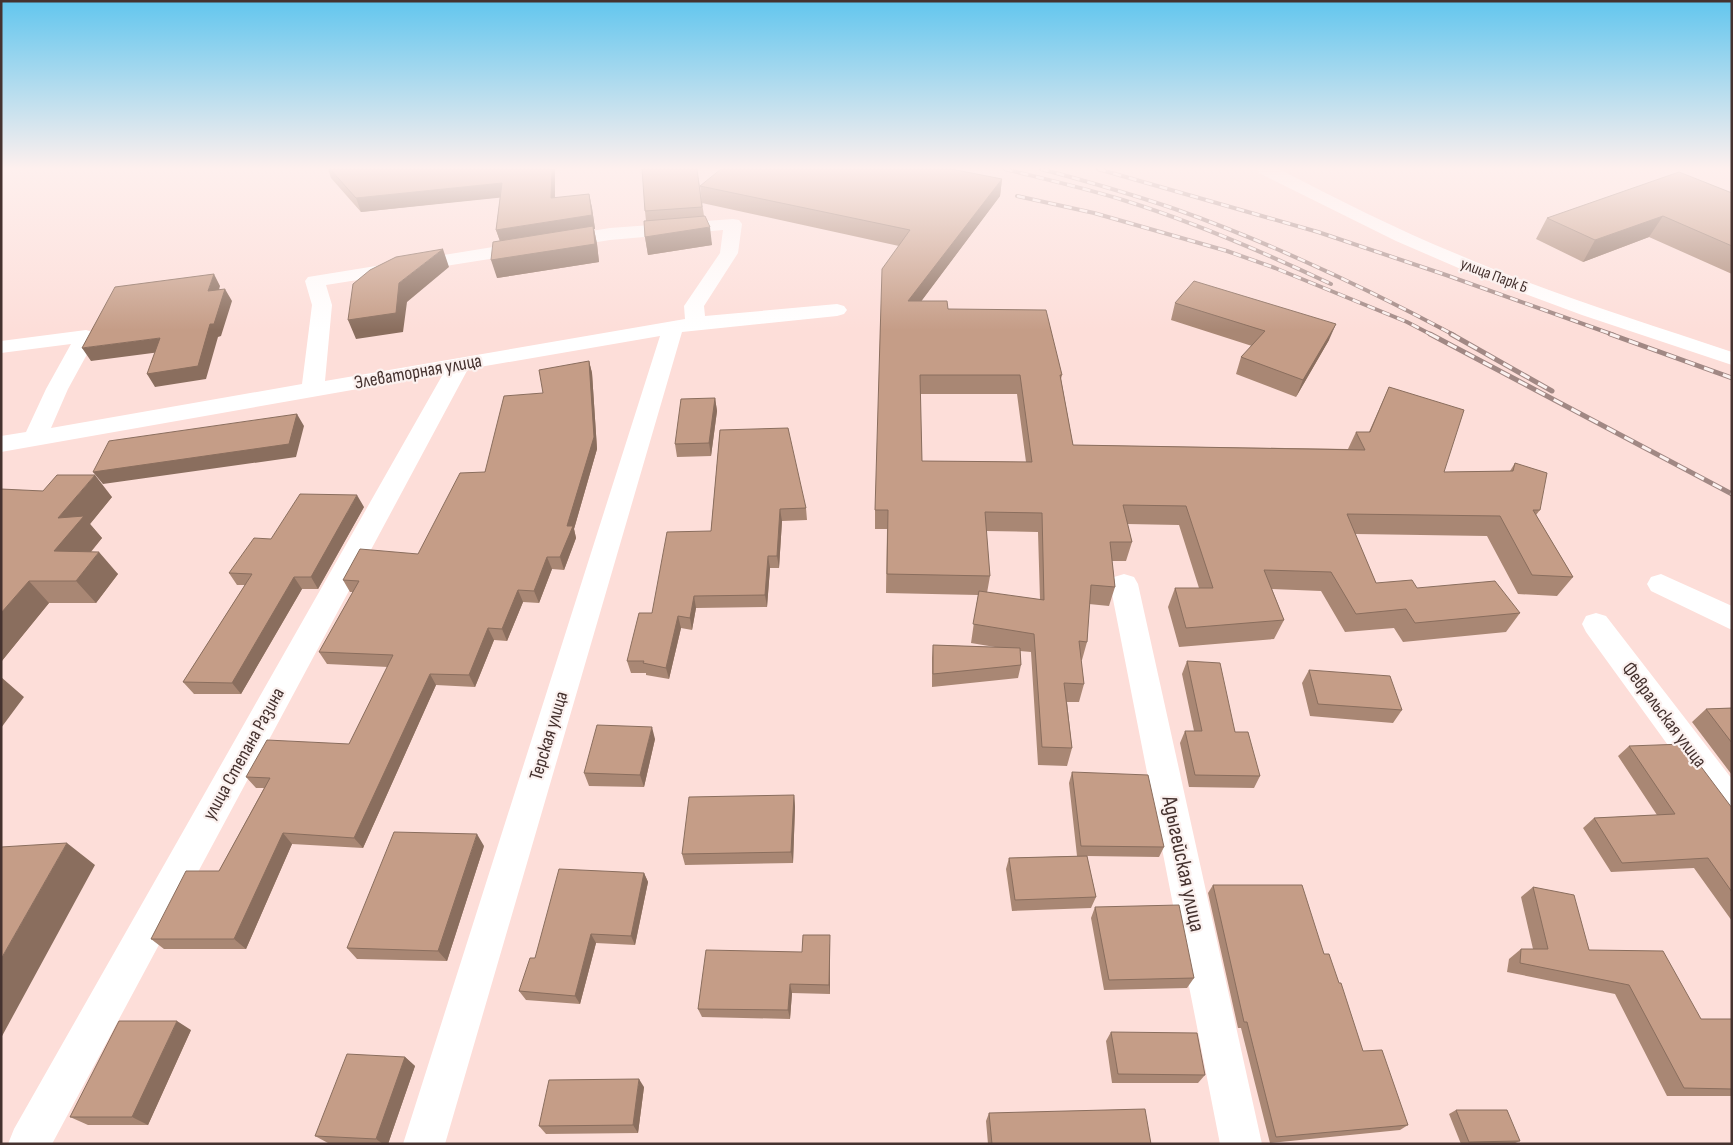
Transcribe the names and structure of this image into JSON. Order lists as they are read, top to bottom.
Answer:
{
  "streets": {
    "street": [
      "улица Парк Б",
      "Элеваторная улица",
      "Февральская улица",
      "Терская улица",
      "улица Степана Разина",
      "Адыгейская улица"
    ]
  },
  "crossings": [
    ["Элеваторная улица", "Терская улица"],
    ["Элеваторная улица", "улица Степана Разина"]
  ]
}
